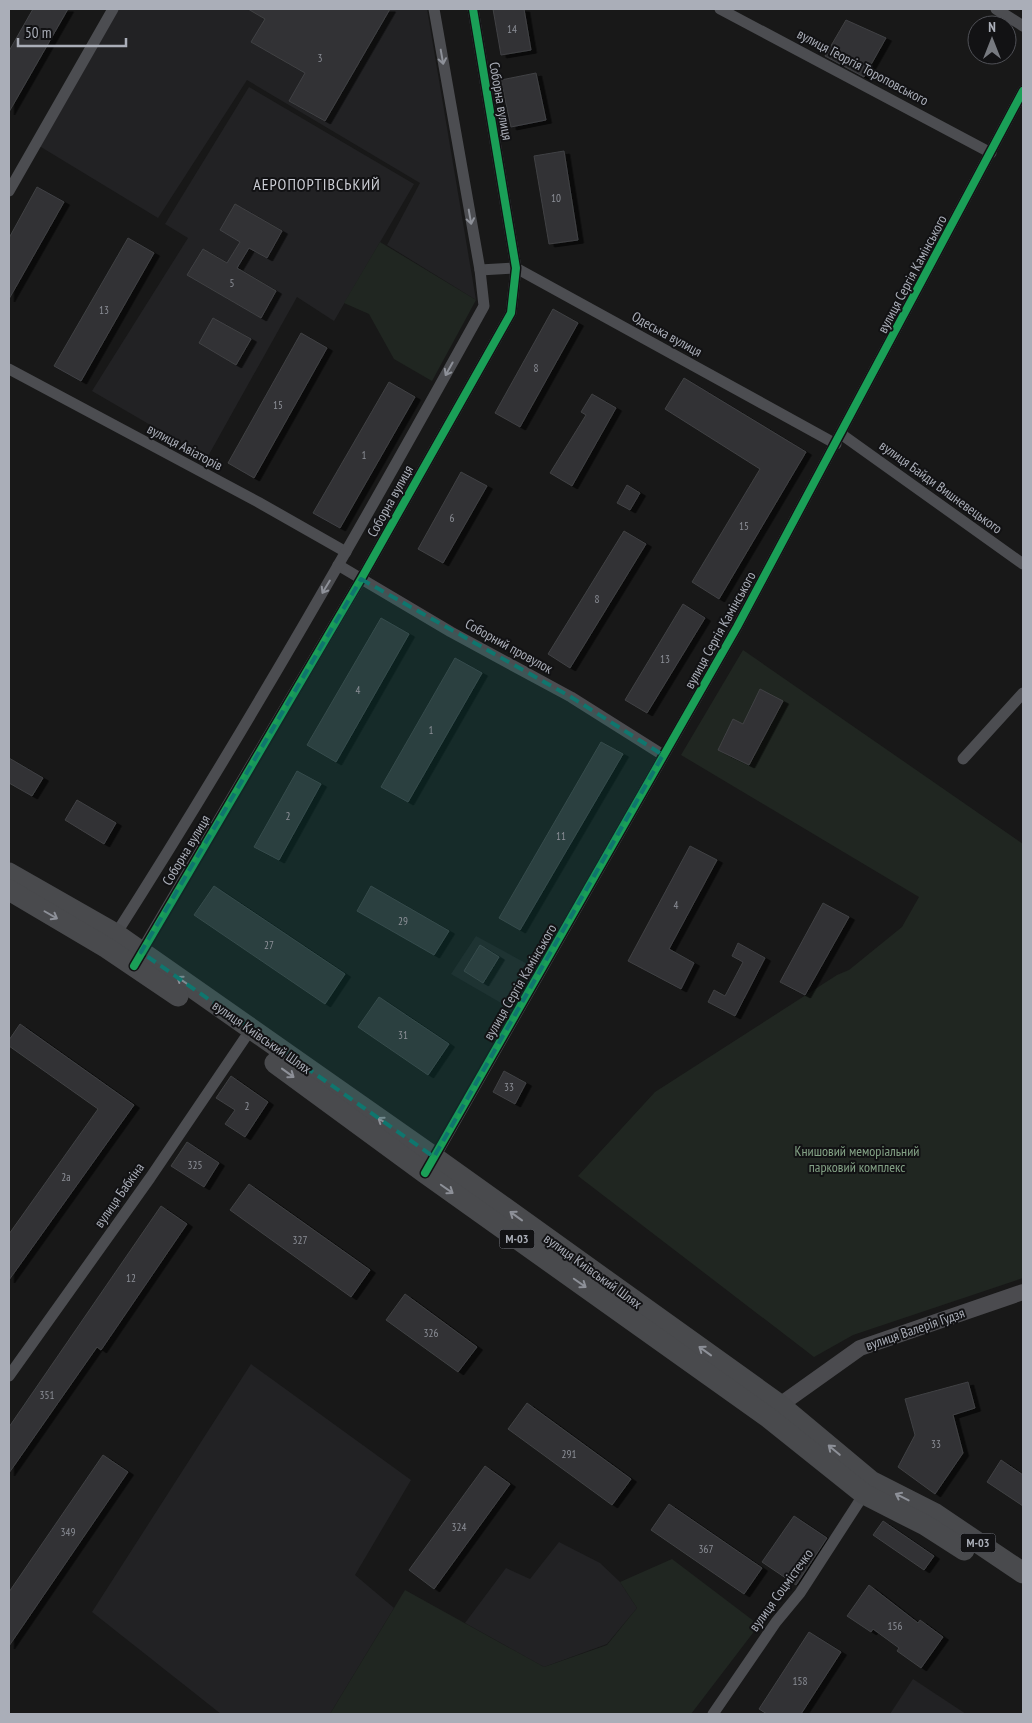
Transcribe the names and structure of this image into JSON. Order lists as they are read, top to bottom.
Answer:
{
  "streets": {
    "highway": ["вулиця Київський Шлях", "М-03"],
    "street": [
      "вулиця Георгія Тороповського",
      "Соборна вулиця",
      "вулиця Сергія Камінського",
      "Одеська вулиця",
      "вулиця Авіаторів",
      "вулиця Байди Вишневецького",
      "Соборний провулок",
      "вулиця Бабкіна",
      "вулиця Валерія Гудзя",
      "вулиця Соцмістечко"
    ]
  },
  "crossings": [
    ["вулиця Георгія Тороповського", "вулиця Сергія Камінського"],
    ["Соборна вулиця", "Одеська вулиця"],
    ["Соборна вулиця", "вулиця Авіаторів"],
    ["Соборна вулиця", "Соборний провулок"],
    ["Соборна вулиця", "вулиця Київський Шлях"],
    ["вулиця Сергія Камінського", "Одеська вулиця"],
    ["вулиця Сергія Камінського", "вулиця Байди Вишневецького"],
    ["вулиця Сергія Камінського", "Соборний провулок"],
    ["вулиця Сергія Камінського", "вулиця Київський Шлях"],
    ["Одеська вулиця", "вулиця Байди Вишневецького"],
    ["вулиця Київський Шлях", "вулиця Бабкіна"],
    ["вулиця Київський Шлях", "вулиця Валерія Гудзя"],
    ["вулиця Київський Шлях", "вулиця Соцмістечко"]
  ],
  "districts": ["АЕРОПОРТІВСЬКИЙ"],
  "parks": ["Книшовий меморіальний парковий комплекс"],
  "house_numbers": [
    "14",
    "3",
    "10",
    "5",
    "13",
    "8",
    "15",
    "1",
    "6",
    "15",
    "8",
    "13",
    "4",
    "1",
    "2",
    "11",
    "4",
    "29",
    "27",
    "31",
    "33",
    "2",
    "325",
    "2а",
    "327",
    "12",
    "326",
    "351",
    "33",
    "291",
    "324",
    "349",
    "367",
    "156",
    "158"
  ],
  "scale_bar": "50 m",
  "north": "top"
}
